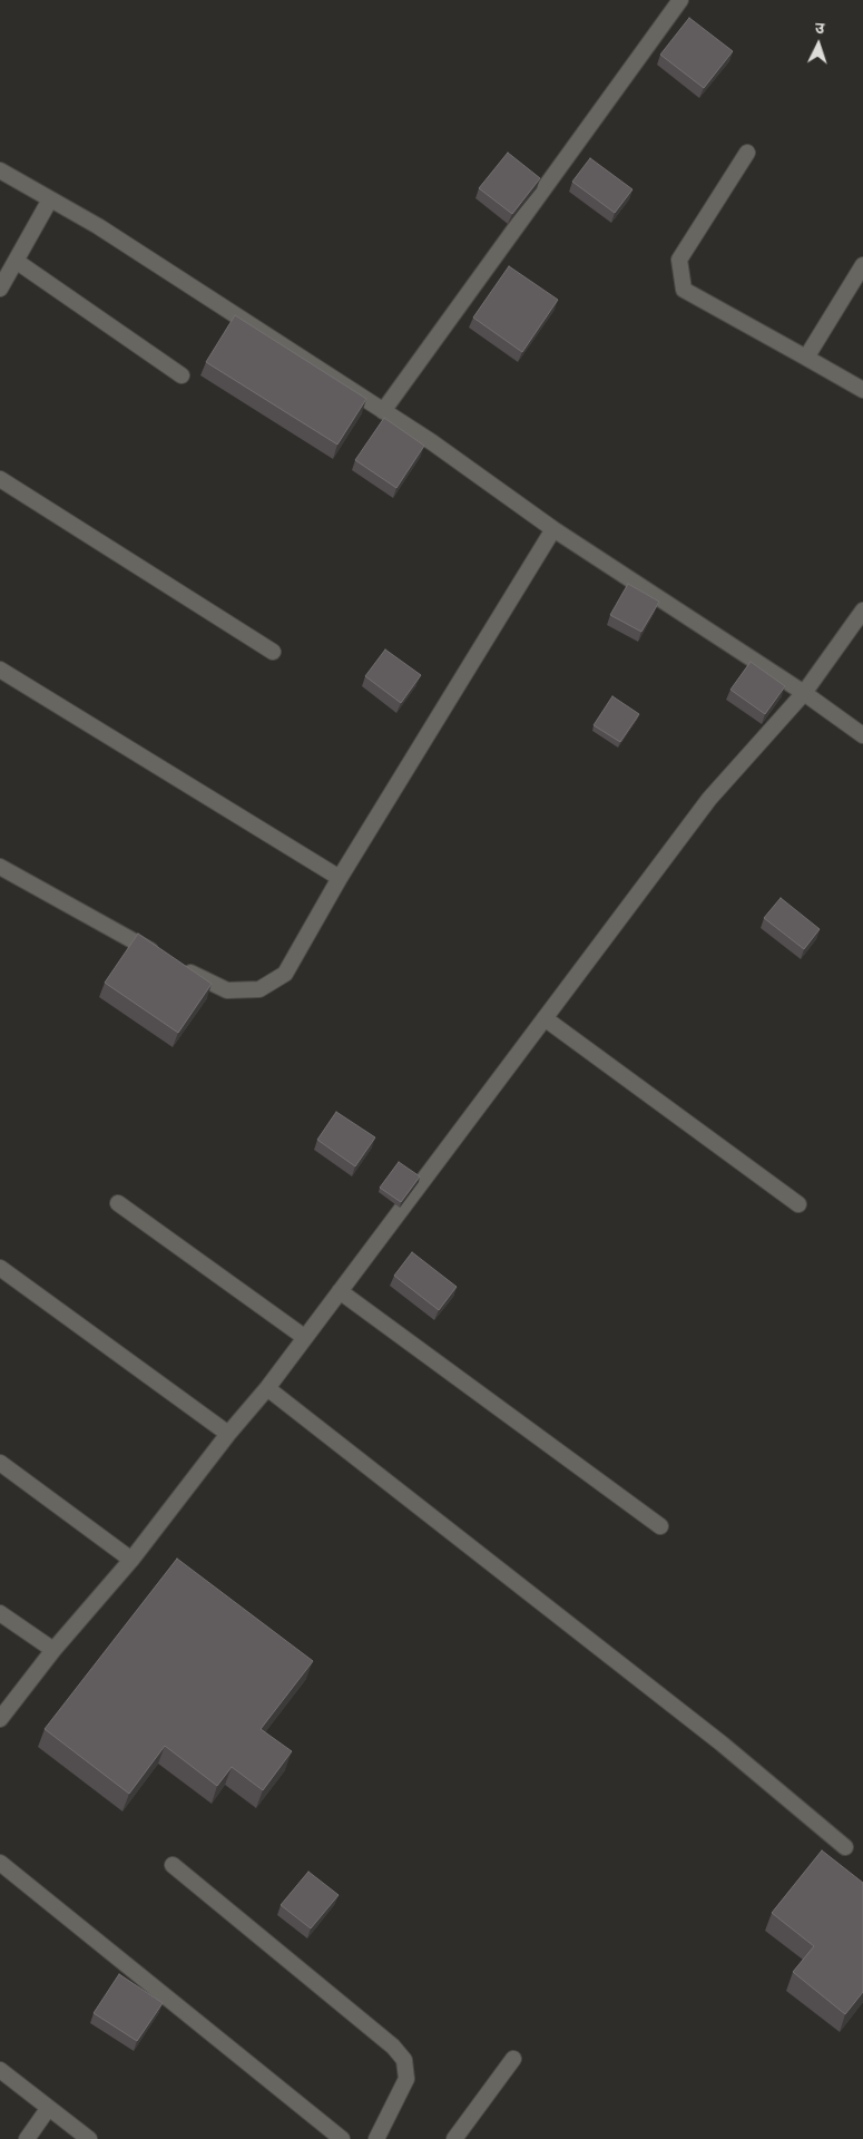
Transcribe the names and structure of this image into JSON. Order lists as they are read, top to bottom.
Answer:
{
  "north": "top"
}
